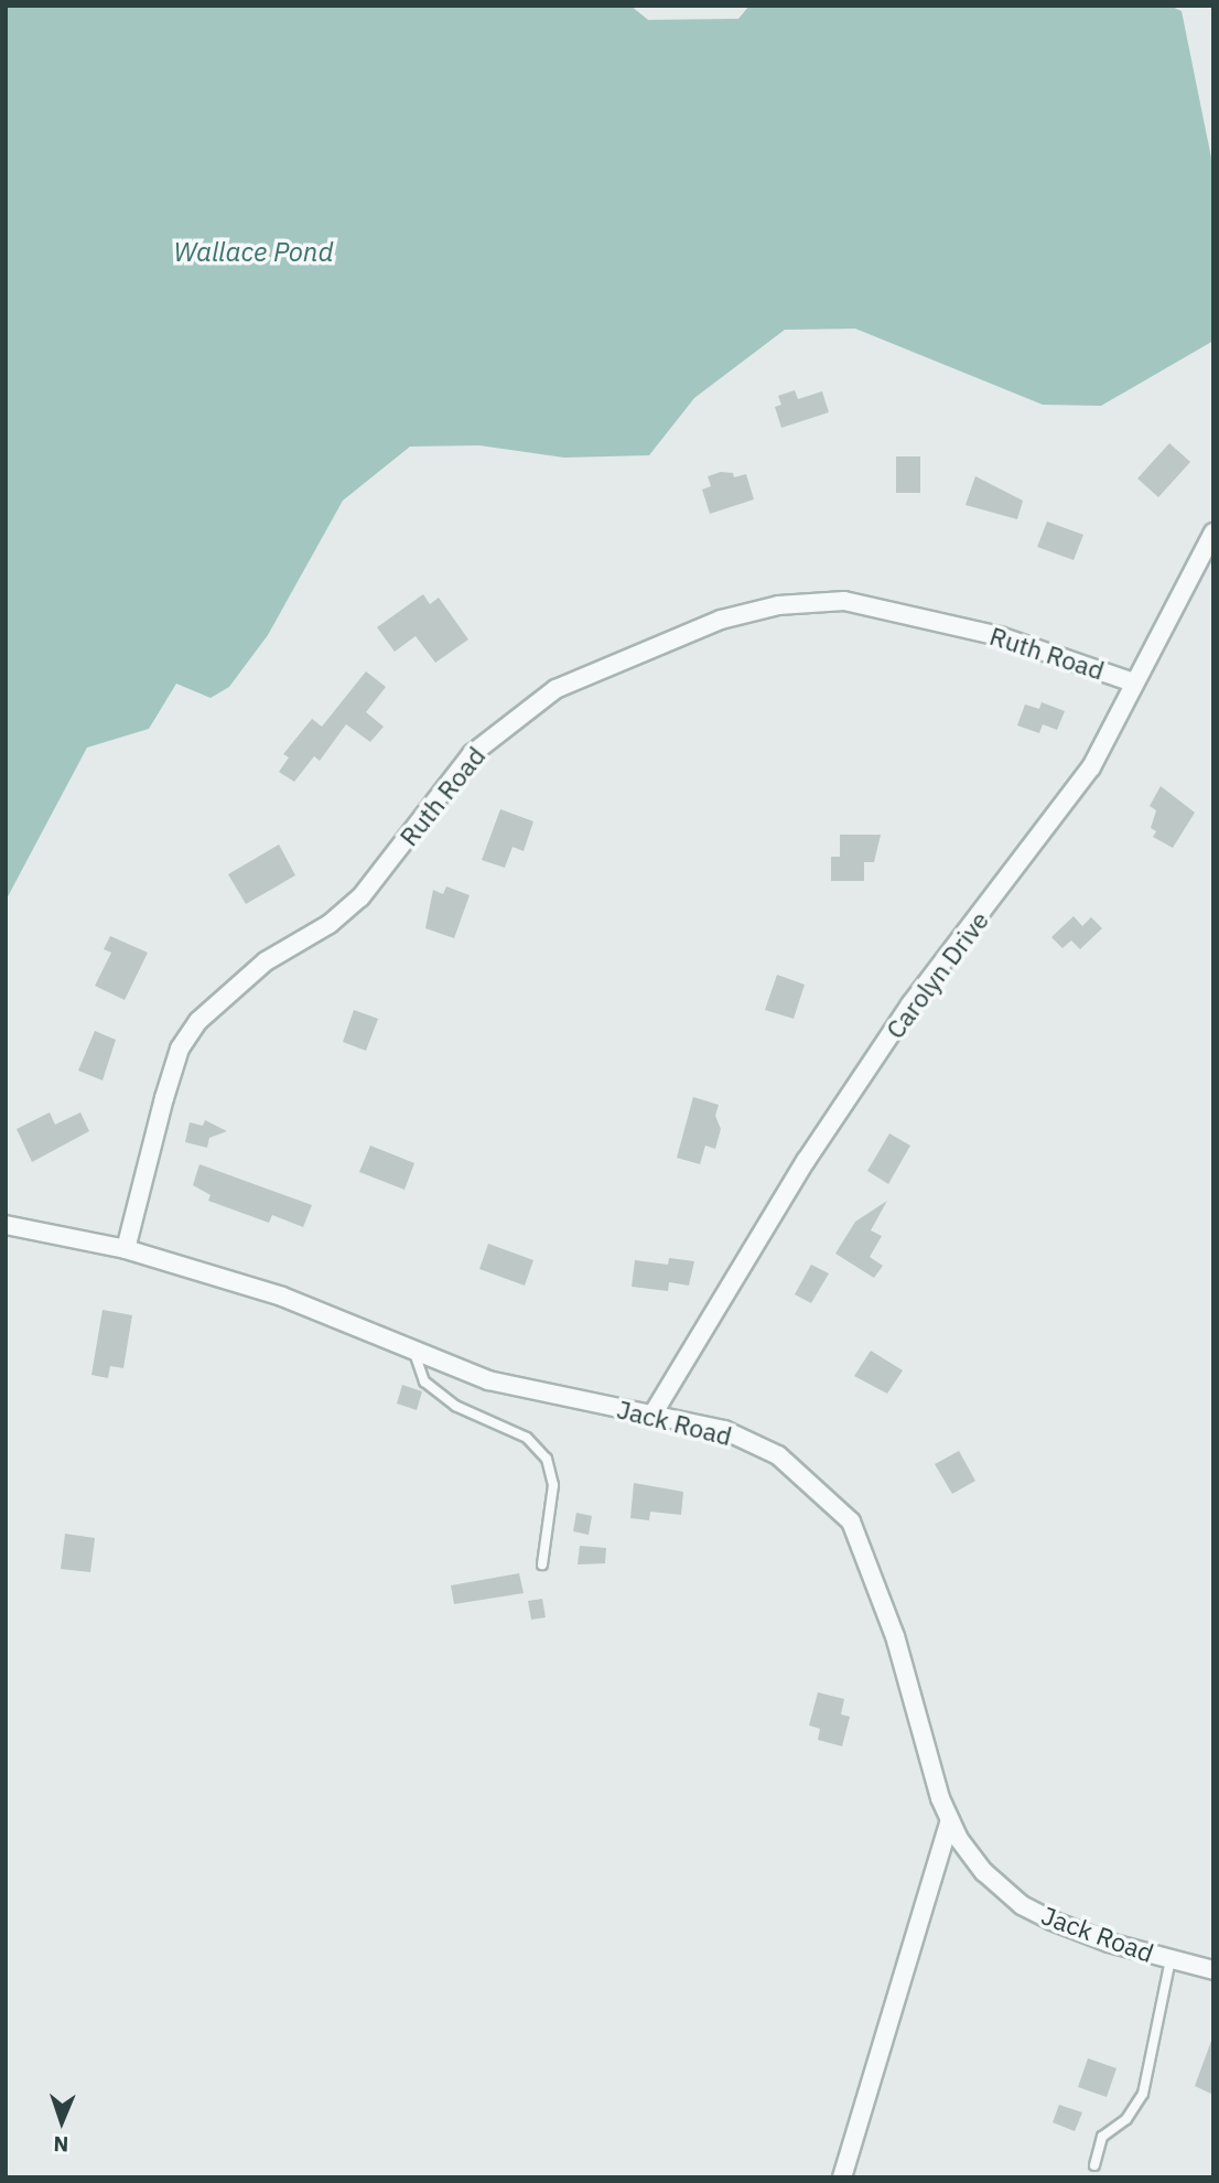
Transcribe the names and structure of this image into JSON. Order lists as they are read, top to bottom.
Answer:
{
  "streets": {
    "street": ["Ruth Road", "Carolyn Drive", "Jack Road"]
  },
  "crossings": [
    ["Ruth Road", "Carolyn Drive"],
    ["Ruth Road", "Jack Road"],
    ["Carolyn Drive", "Jack Road"]
  ],
  "water": ["Wallace Pond"],
  "north": "bottom"
}
